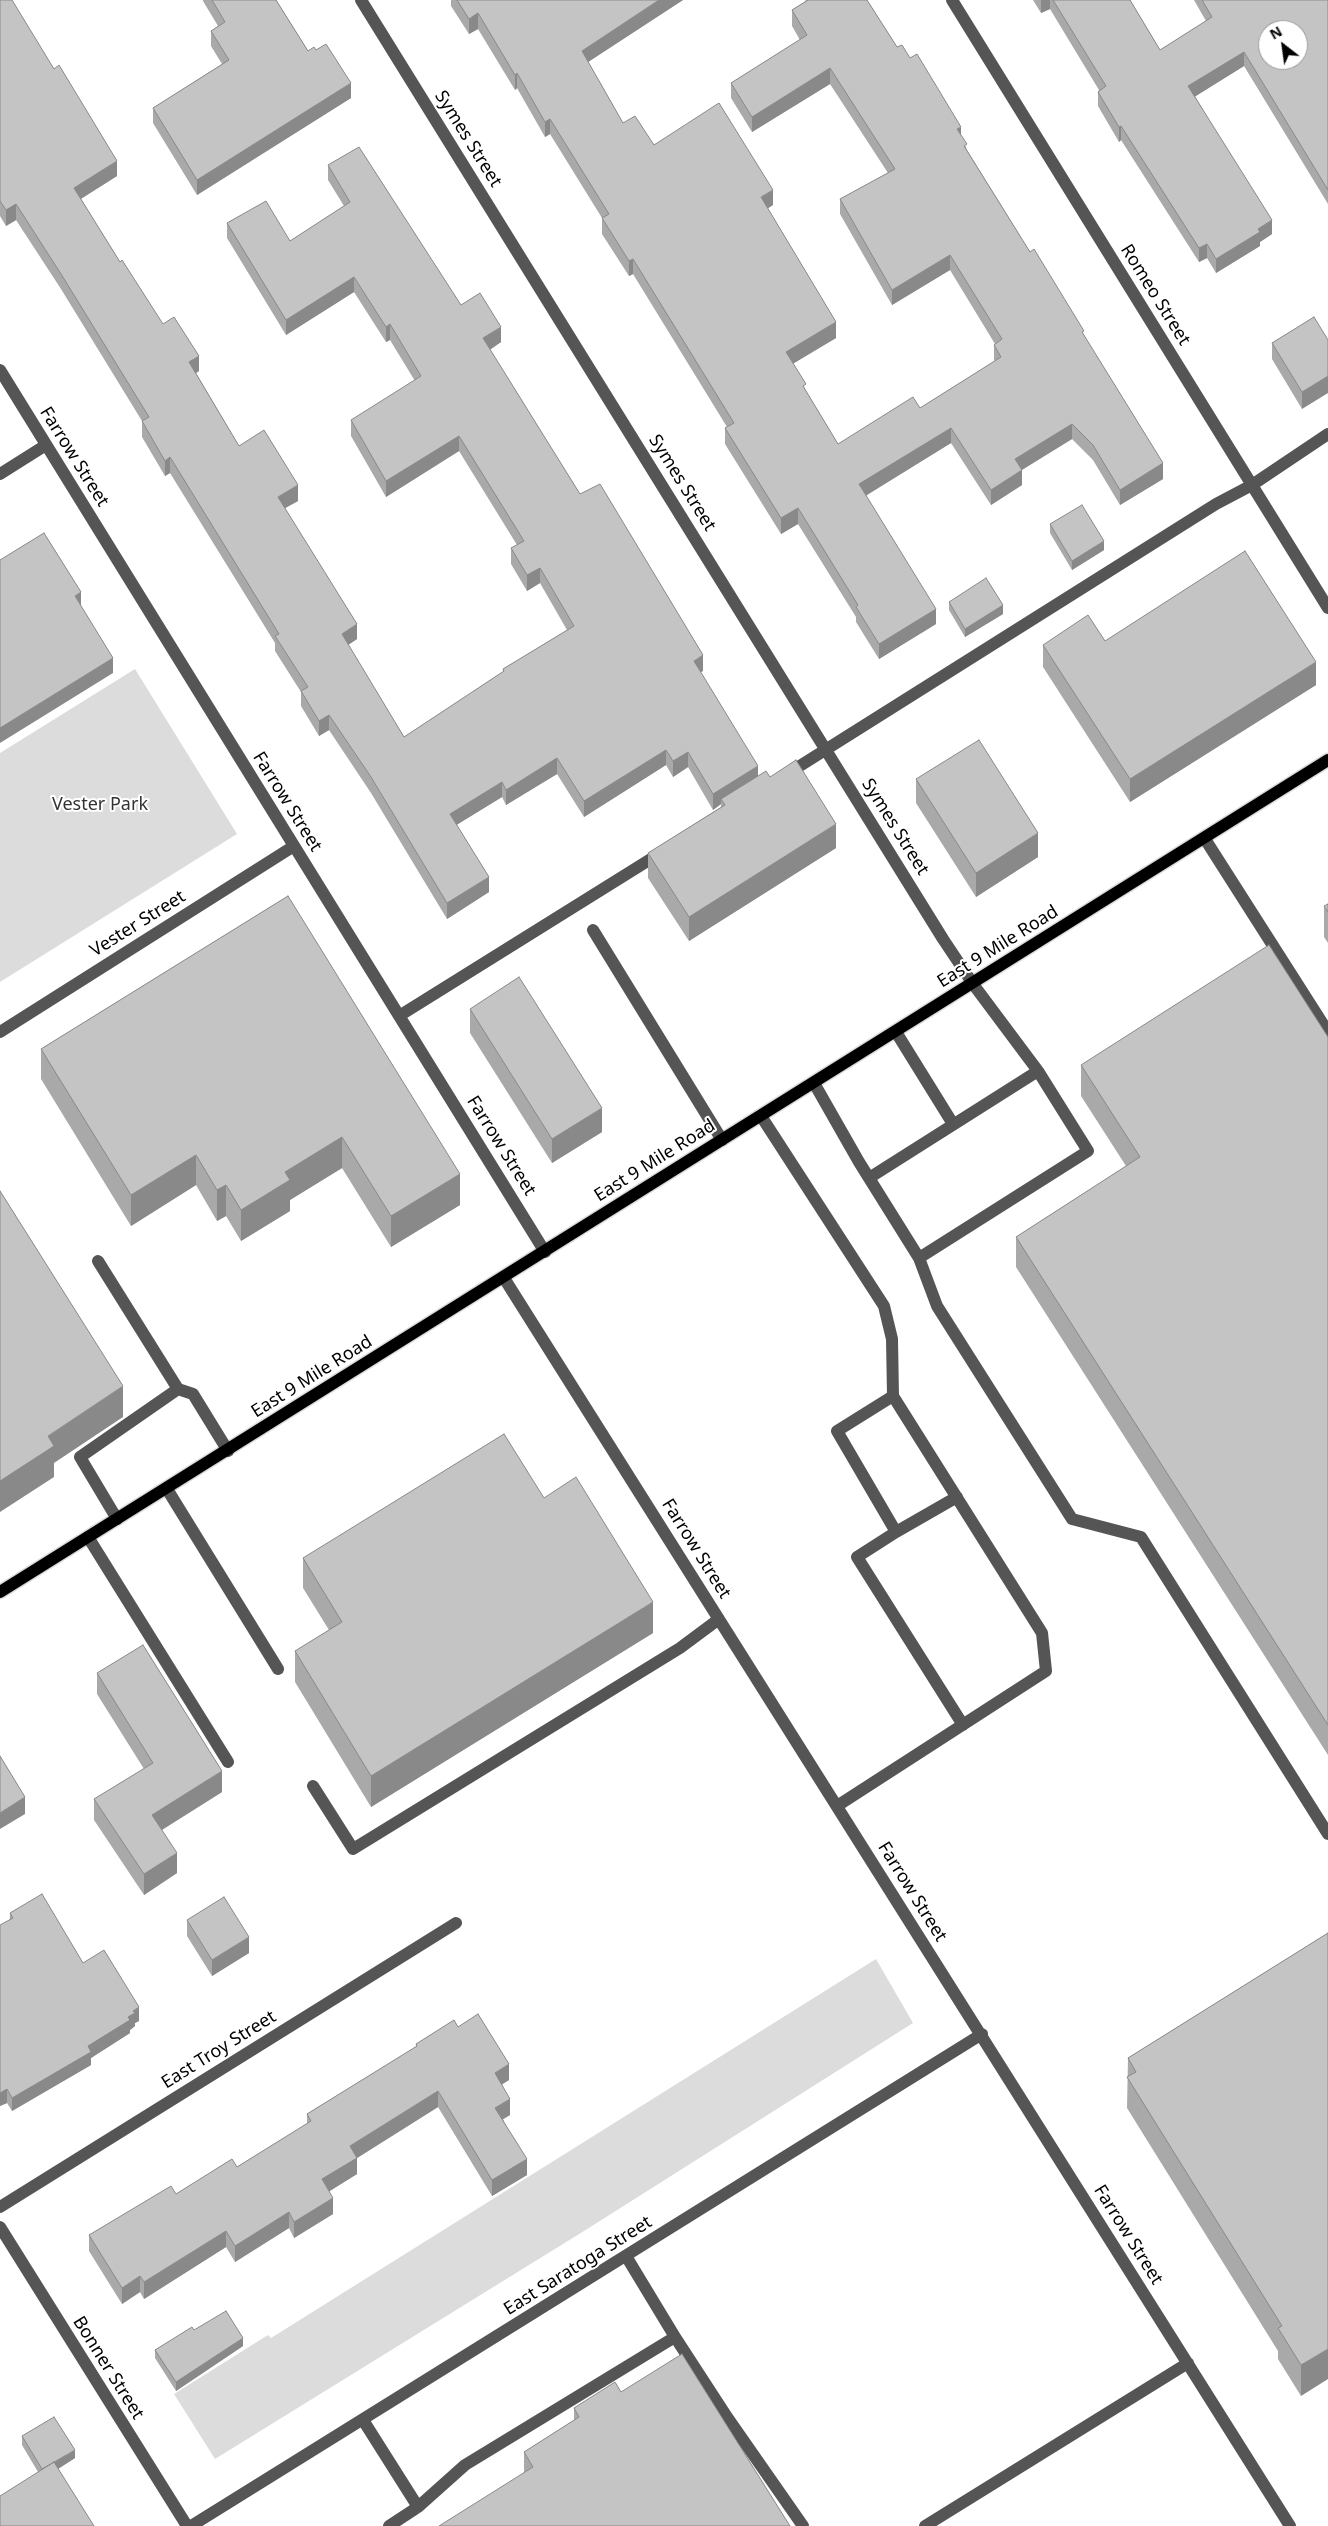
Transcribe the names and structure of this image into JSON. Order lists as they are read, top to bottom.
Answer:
{
  "streets": {
    "main road": ["East 9 Mile Road"],
    "street": [
      "Symes Street",
      "Romeo Street",
      "Farrow Street",
      "Vester Street",
      "East Troy Street",
      "East Saratoga Street",
      "Bonner Street"
    ]
  },
  "crossings": [
    ["Symes Street", "East 9 Mile Road"],
    ["Farrow Street", "Vester Street"],
    ["Farrow Street", "East 9 Mile Road"],
    ["Farrow Street", "East Saratoga Street"]
  ],
  "parks": ["Vester Park"],
  "north": "top left"
}
